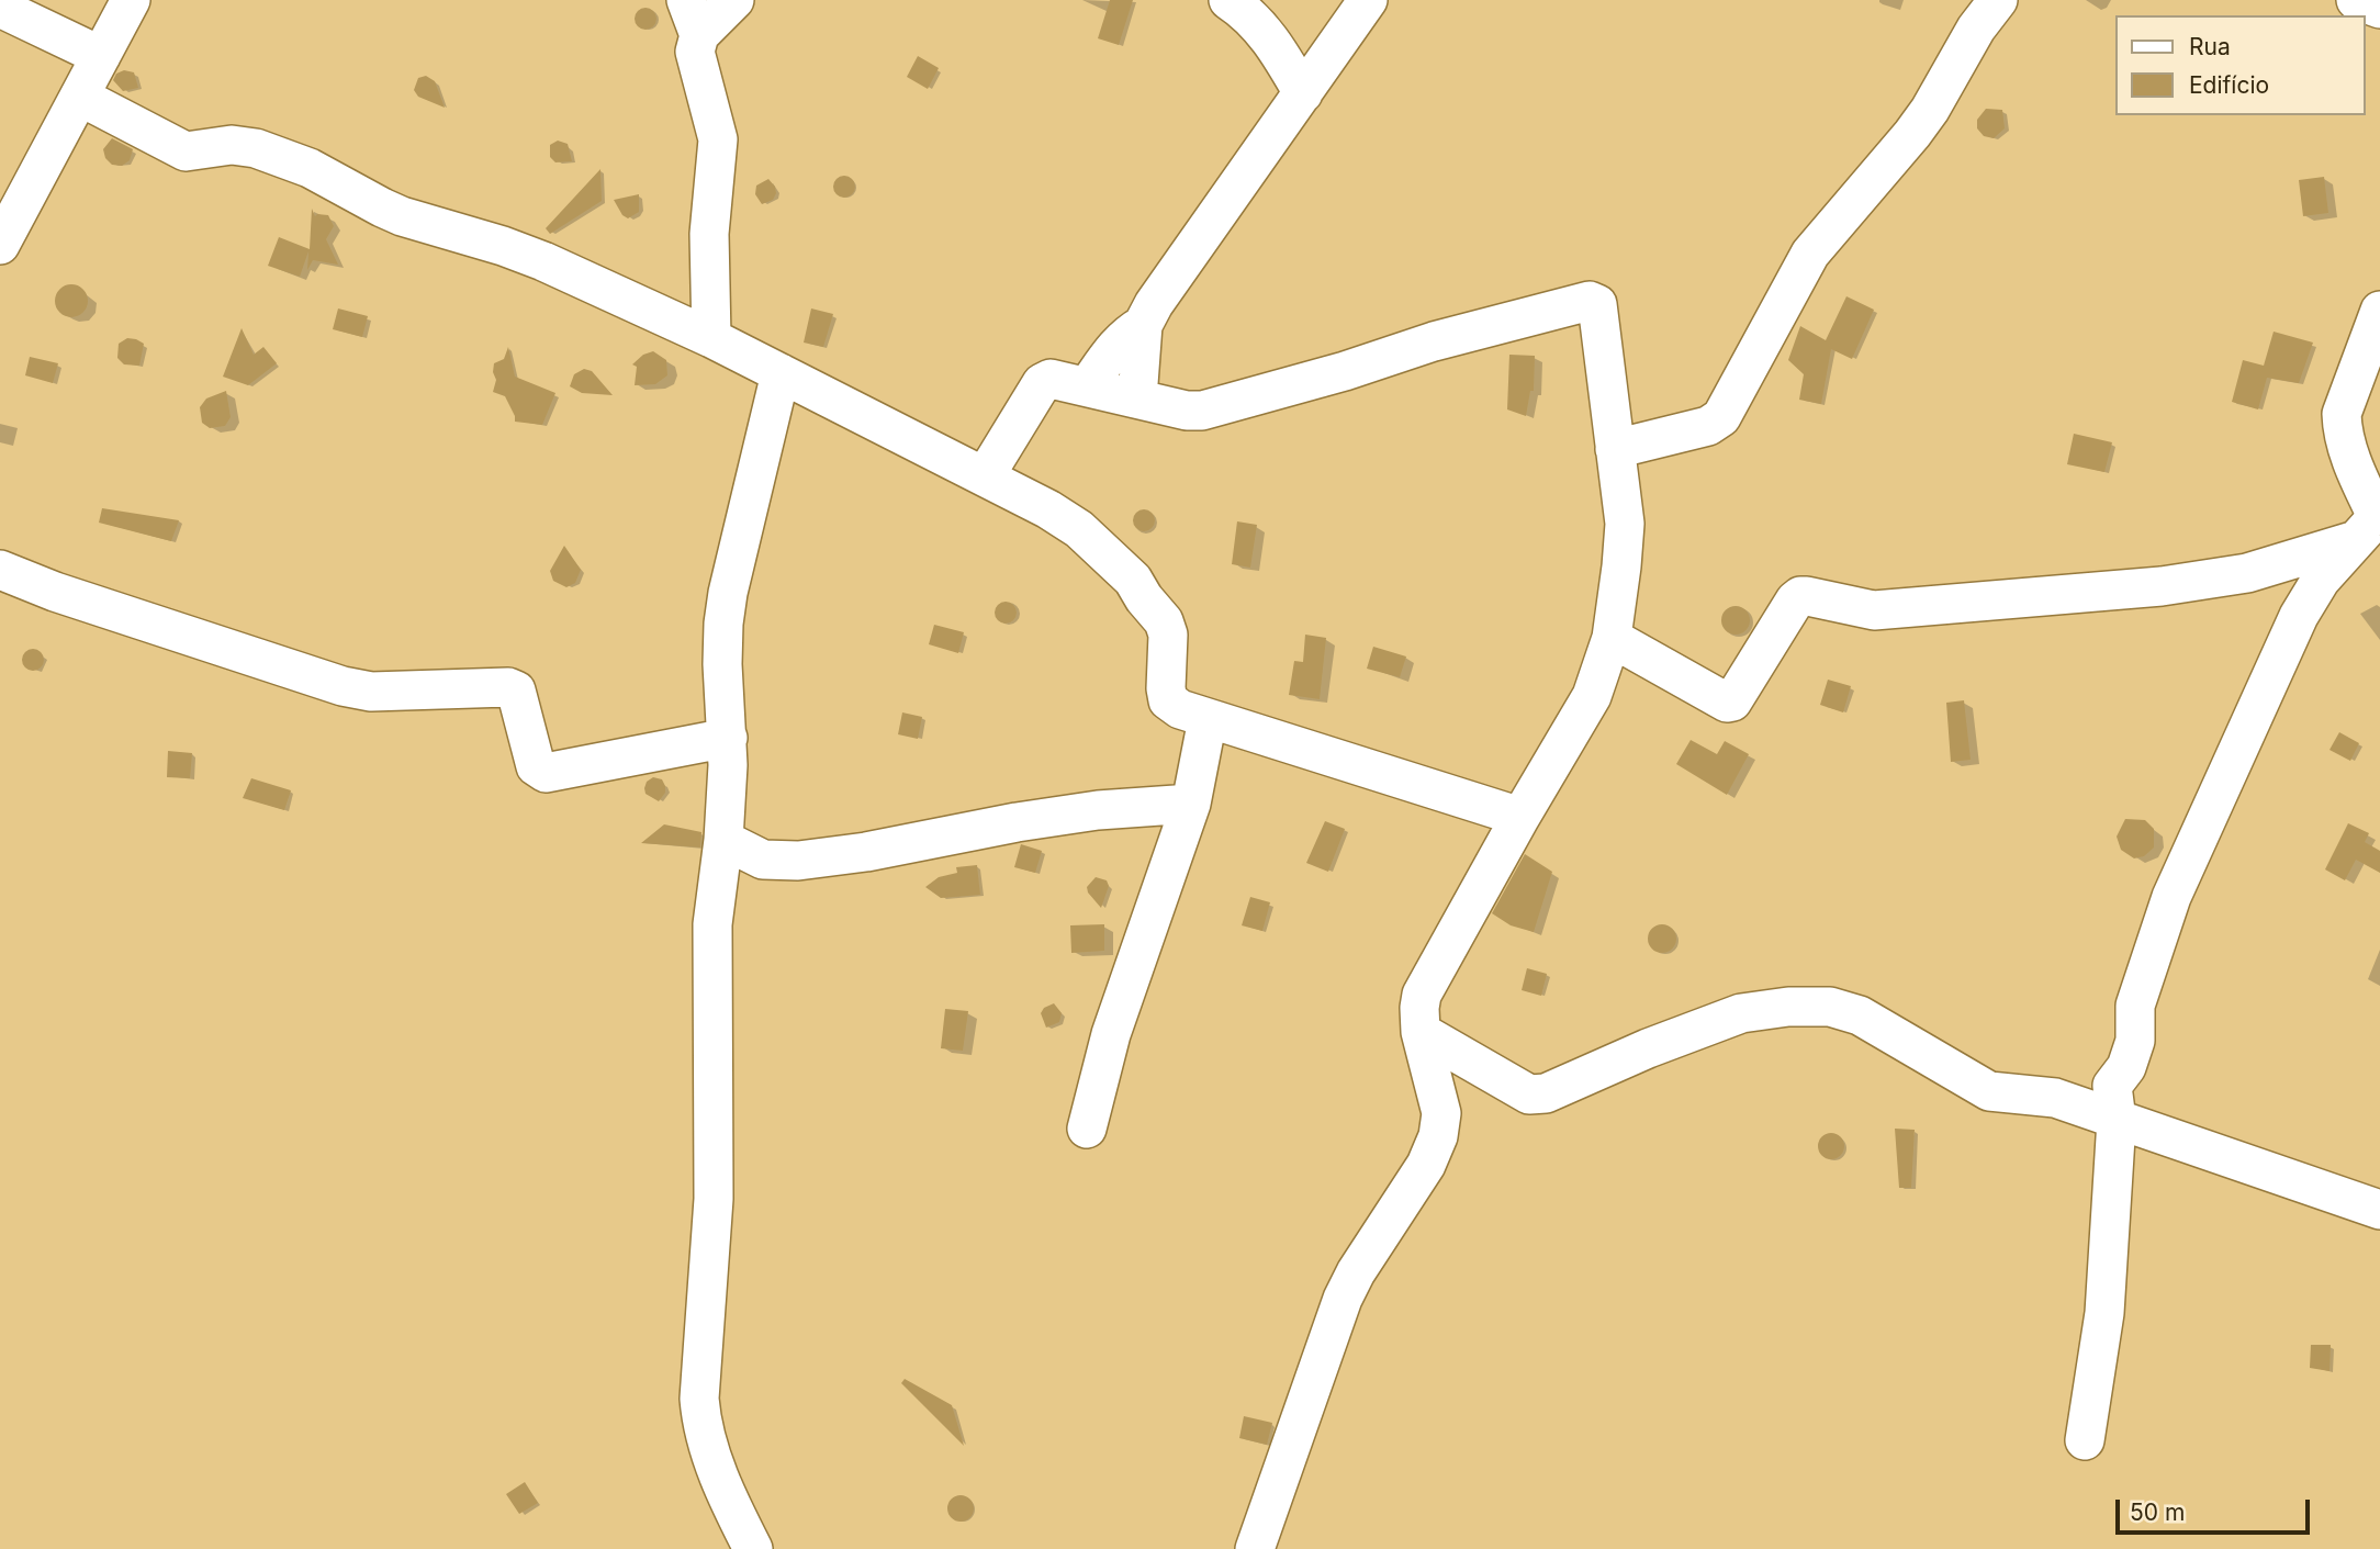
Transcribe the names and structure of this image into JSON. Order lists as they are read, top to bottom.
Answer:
{
  "legend": ["Rua", "Edifício"],
  "scale_bar": "50 m"
}
